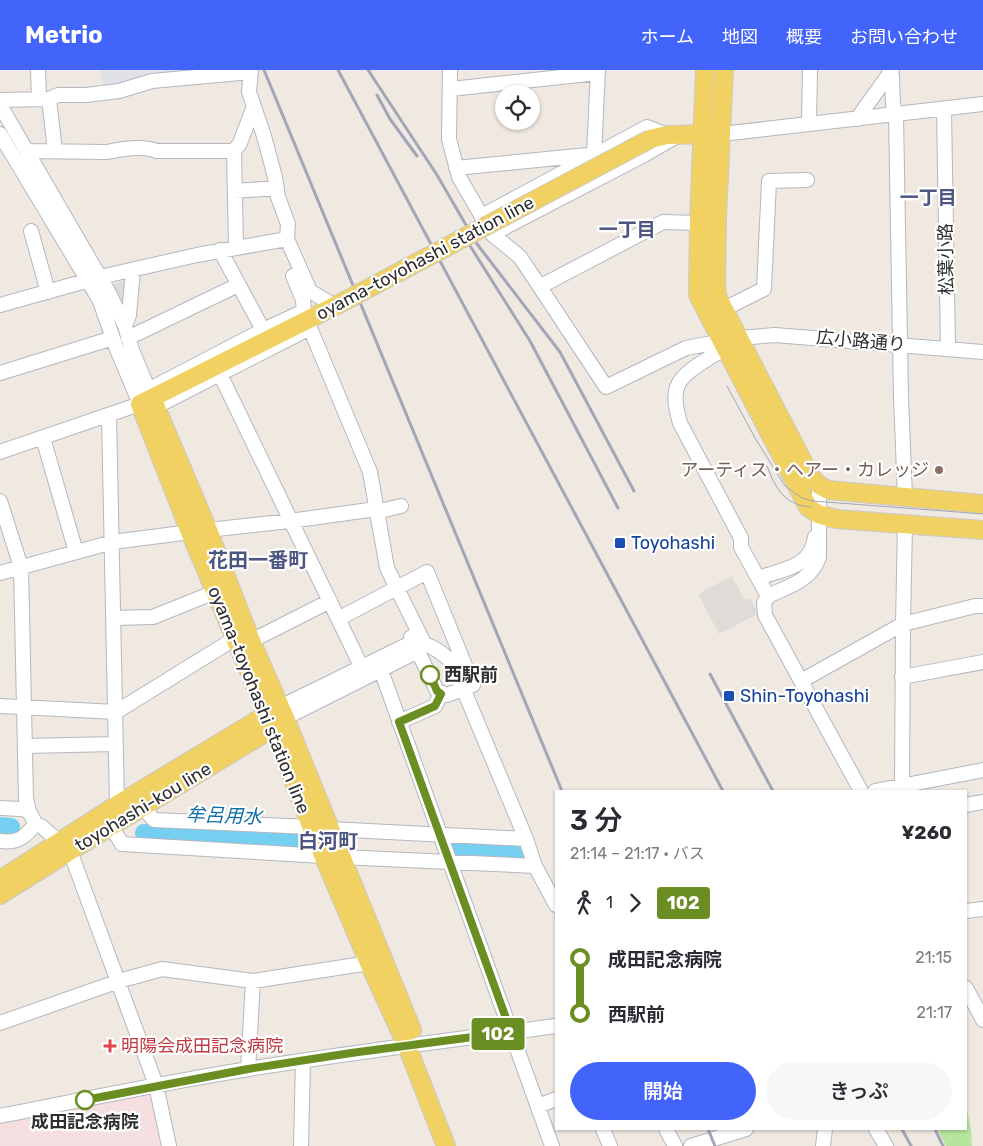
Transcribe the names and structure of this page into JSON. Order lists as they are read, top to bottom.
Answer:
{
  "streets": {
    "main road": ["oyama-toyohashi station line", "toyohashi-kou line"],
    "street": ["松葉小路", "広小路通り"]
  },
  "crossings": [
    ["oyama-toyohashi station line", "toyohashi-kou line"],
    ["松葉小路", "広小路通り"]
  ],
  "districts": [
    "一丁目",
    "一丁目",
    "花田一番町",
    "白河町"
  ],
  "water": ["牟呂用水"],
  "places": {
    "other": ["アーティス・ヘアー・カレッジ", "西駅前", "成田記念病院"],
    "transit": ["Toyohashi", "Shin-Toyohashi"],
    "health": ["明陽会成田記念病院"]
  },
  "lines": ["bus line 102"],
  "page": {
    "header": "Metrio",
    "nav": [
      "ホーム",
      "地図",
      "概要",
      "お問い合わせ"
    ],
    "on_map": "102",
    "heading": ["3 分", "21:14 – 21:17 · バス", "¥260"],
    "legs": ["1", "102"],
    "list": [
      {
        "name": "成田記念病院",
        "value": "21:15"
      },
      {
        "name": "西駅前",
        "value": "21:17"
      }
    ],
    "buttons": ["開始", "きっぷ"]
  }
}
